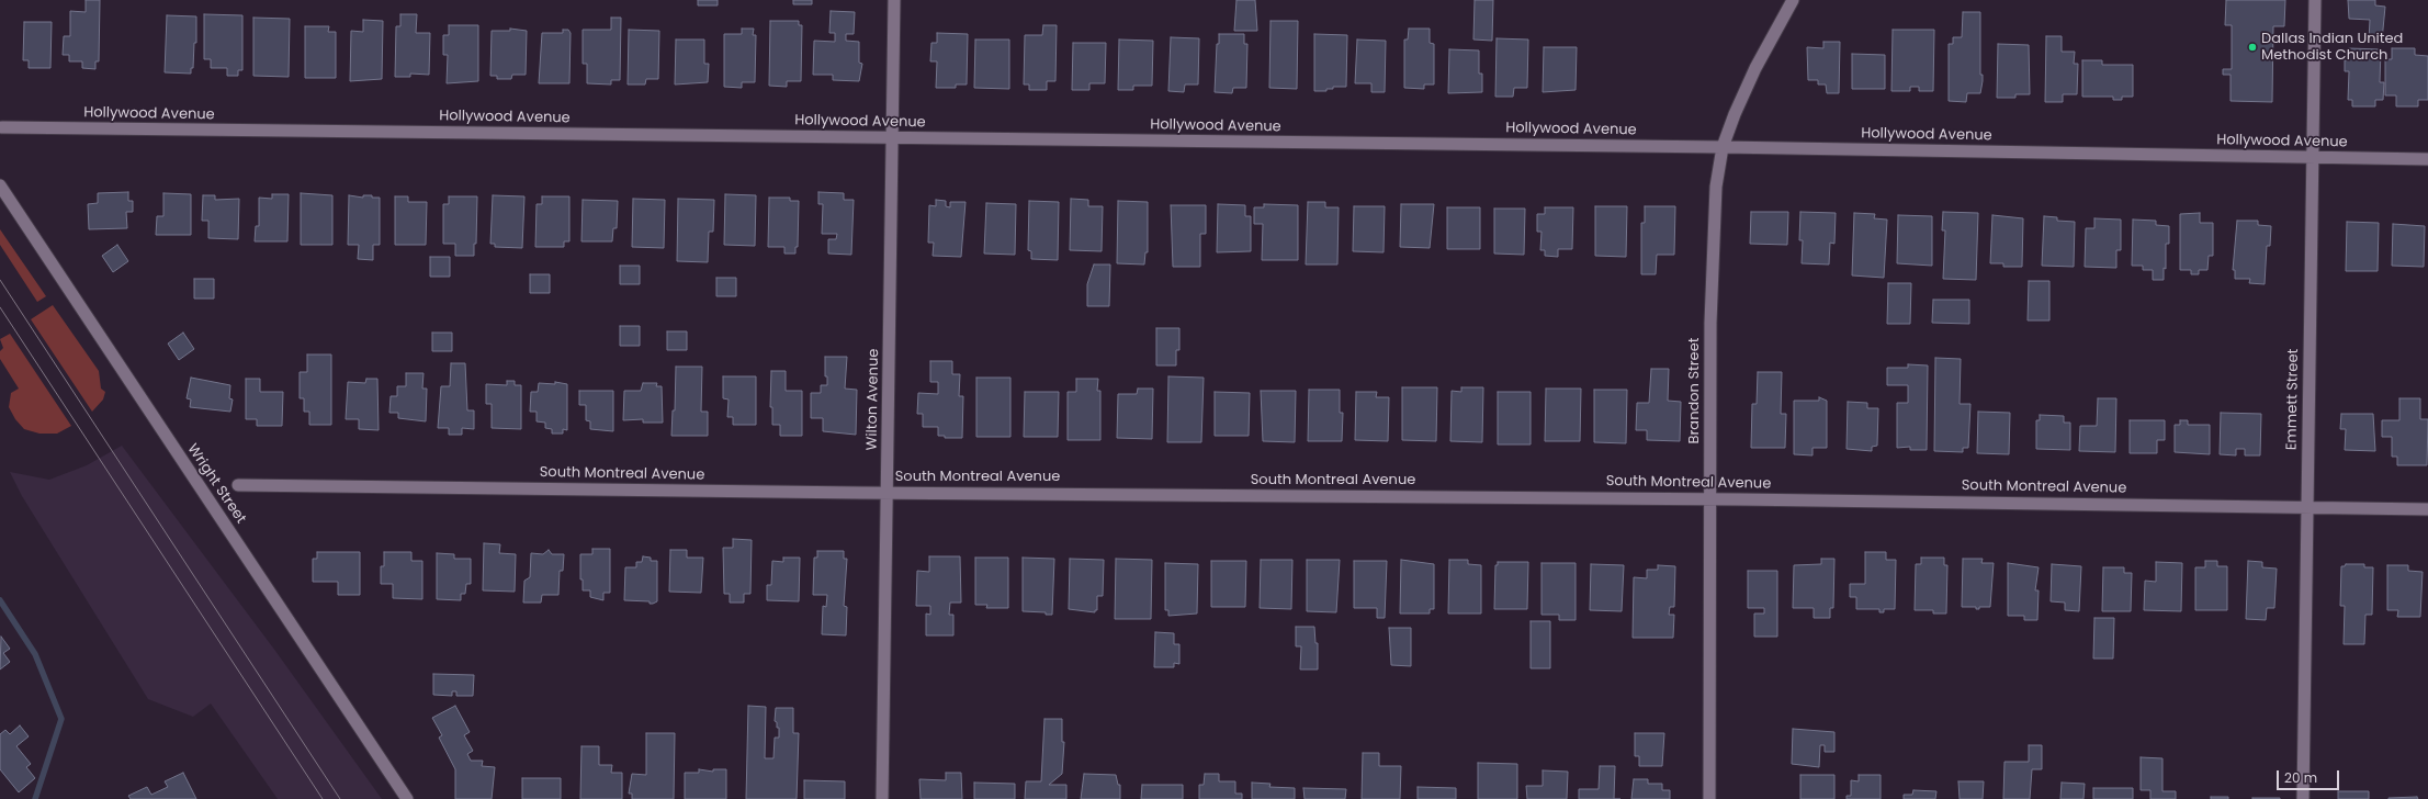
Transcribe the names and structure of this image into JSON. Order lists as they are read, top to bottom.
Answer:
{
  "streets": {
    "street": [
      "Hollywood Avenue",
      "Brandon Street",
      "Wilton Avenue",
      "Emmett Street",
      "South Montreal Avenue",
      "Wright Street"
    ]
  },
  "crossings": [
    ["Hollywood Avenue", "Brandon Street"],
    ["Hollywood Avenue", "Wilton Avenue"],
    ["Hollywood Avenue", "Emmett Street"],
    ["Brandon Street", "South Montreal Avenue"],
    ["Wilton Avenue", "South Montreal Avenue"],
    ["Emmett Street", "South Montreal Avenue"]
  ],
  "places": ["Dallas Indian United Methodist Church"],
  "scale_bar": "20 m"
}
